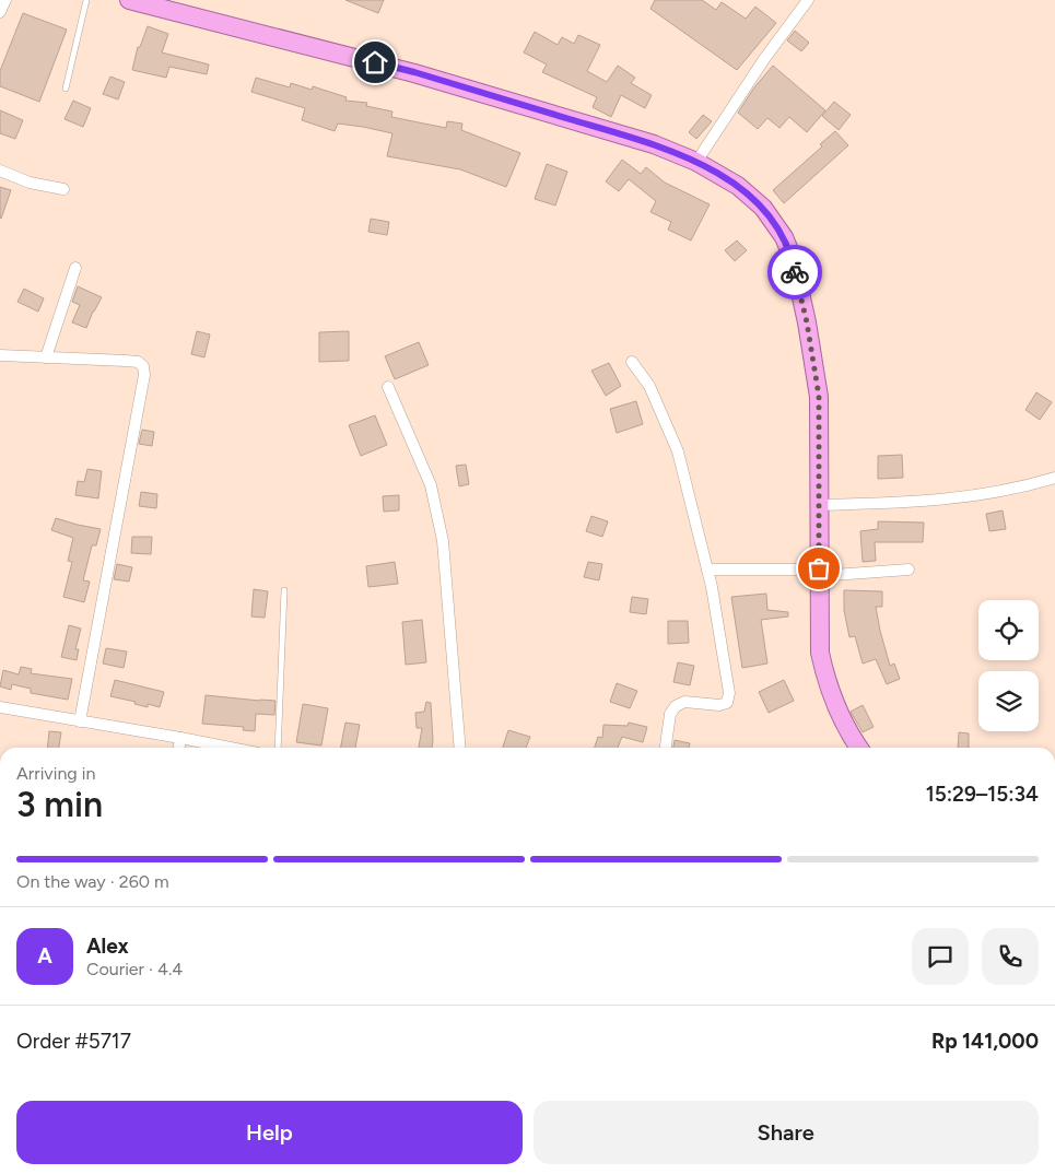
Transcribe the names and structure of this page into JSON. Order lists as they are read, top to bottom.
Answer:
{
  "page": {
    "heading": ["3 min", "Arriving in", "15:29–15:34"],
    "panel": [
      "Alex",
      "Courier · 4.4",
      "Order #5717",
      "Rp 141,000"
    ],
    "bar": "On the way · 260 m",
    "round": "A",
    "buttons": ["Help", "Share"]
  }
}
